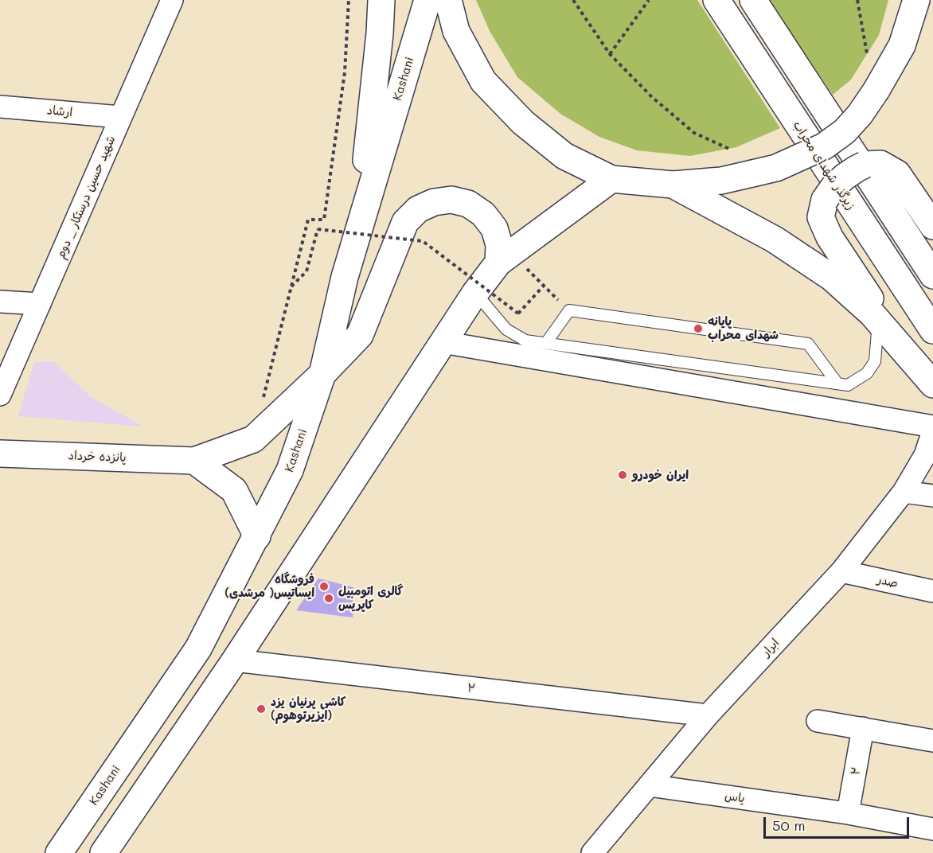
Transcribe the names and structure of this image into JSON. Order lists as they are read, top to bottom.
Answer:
{
  "streets": {
    "main road": ["Kashani", "زیرگذر شهدای محراب", "پانزده خرداد"],
    "street": [
      "ارشاد",
      "شهید حسین درستکار _ دوم",
      "صدر",
      "ابرار",
      "۲",
      "یاس"
    ]
  },
  "crossings": [
    ["Kashani", "پانزده خرداد"],
    ["ارشاد", "شهید حسین درستکار _ دوم"],
    ["صدر", "ابرار"],
    ["ابرار", "۲"],
    ["ابرار", "یاس"],
    ["۲", "یاس"]
  ],
  "places": [
    "پایانه شهدای محراب",
    "ایران خودرو",
    "فروشگاه ایساتیس( مرشدی)",
    "گالری اتومبیل کاپریس",
    "کاشی پرنیان یزد (ایزیرتوهوم)"
  ],
  "scale_bar": "50 m"
}
